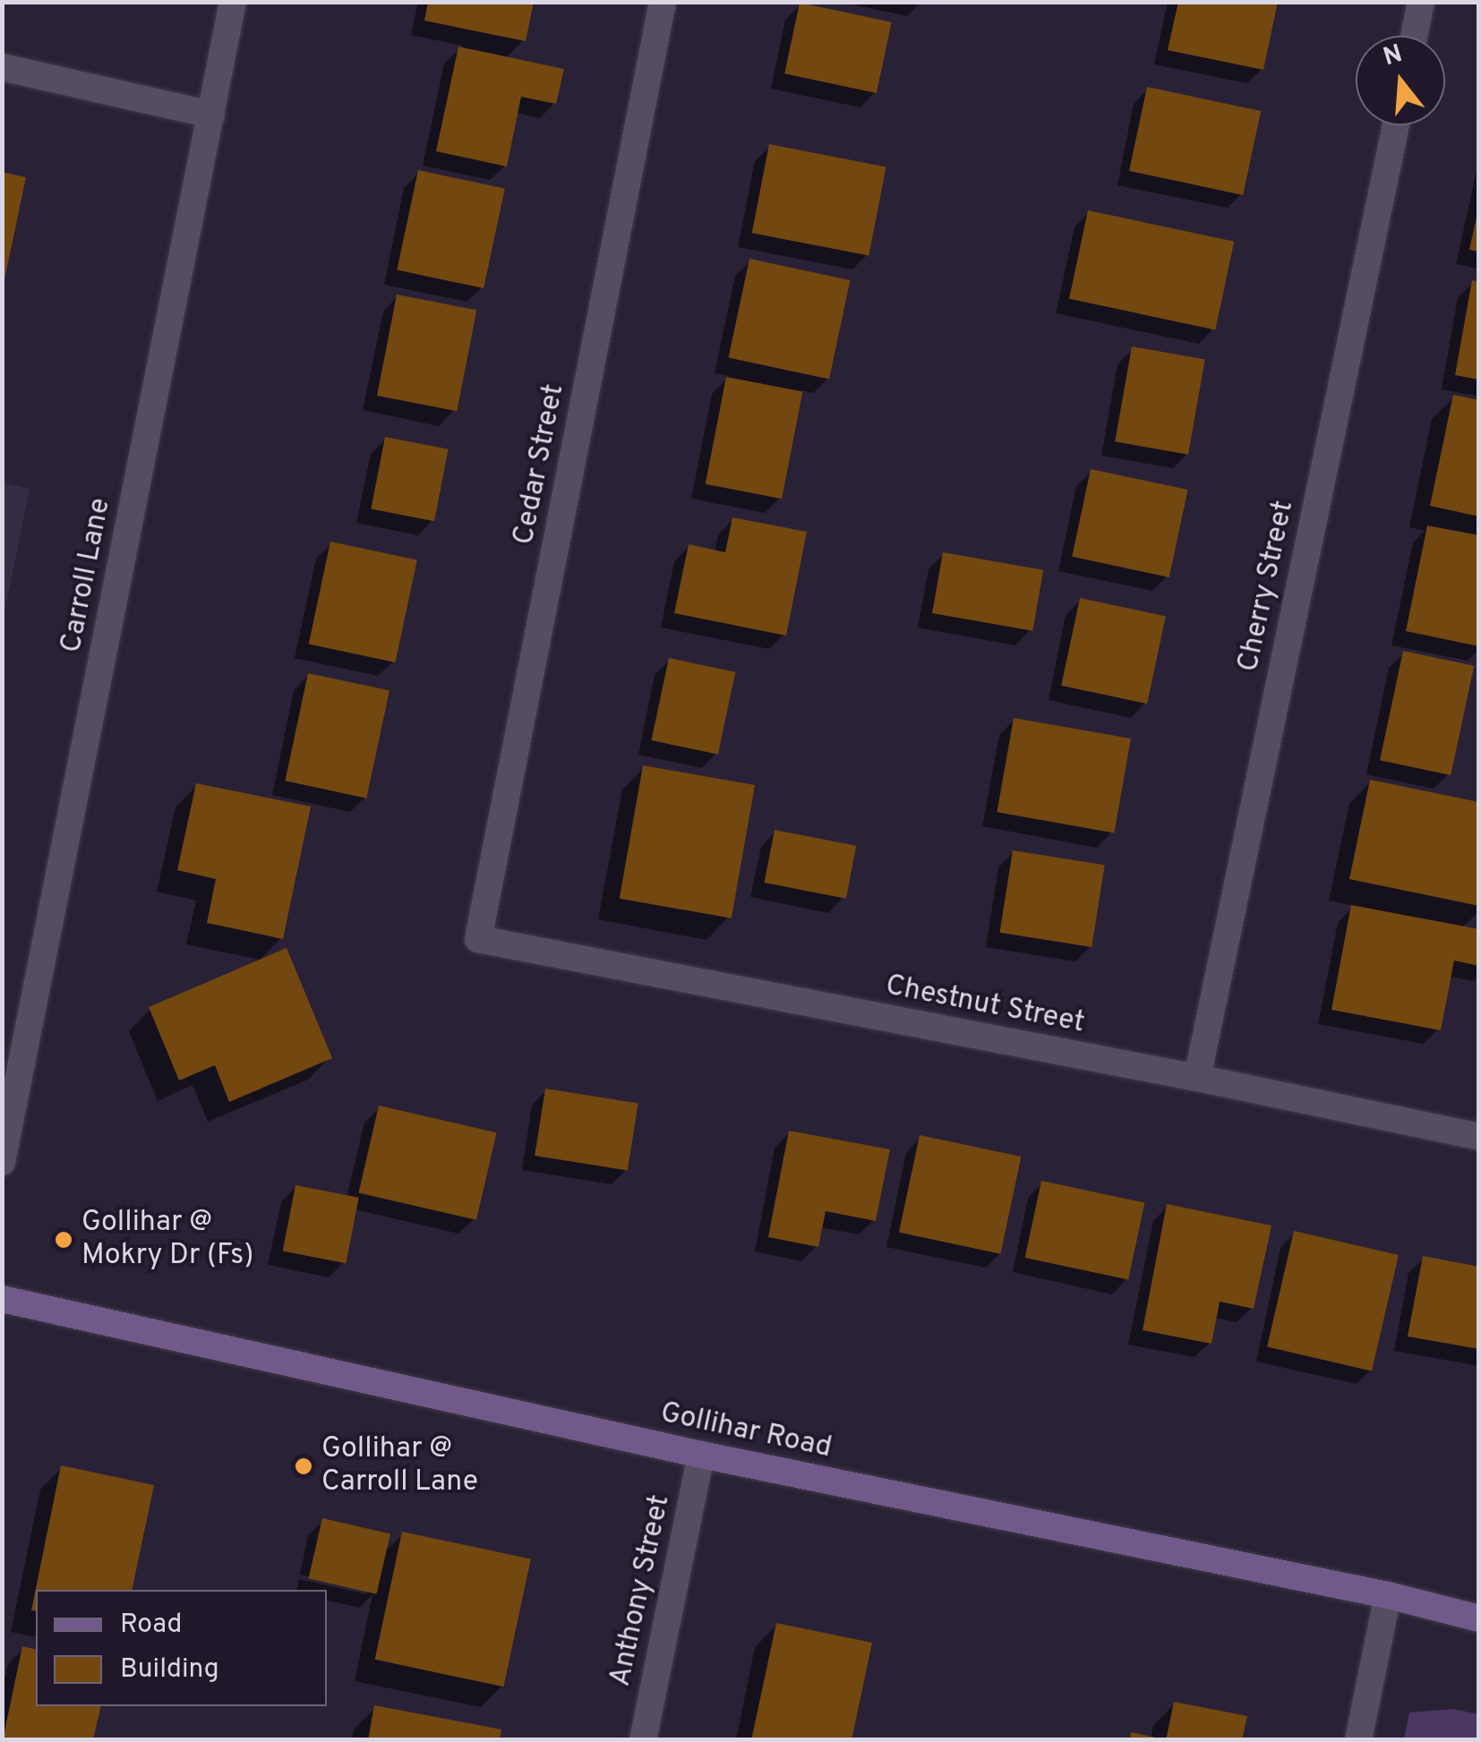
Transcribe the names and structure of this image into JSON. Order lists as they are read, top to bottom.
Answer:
{
  "streets": {
    "main road": ["Gollihar Road"],
    "street": [
      "Cedar Street",
      "Carroll Lane",
      "Cherry Street",
      "Chestnut Street",
      "Anthony Street"
    ]
  },
  "crossings": [
    ["Cedar Street", "Chestnut Street"],
    ["Cherry Street", "Chestnut Street"],
    ["Gollihar Road", "Anthony Street"]
  ],
  "places": ["Gollihar @ Mokry Dr (Fs)", "Gollihar @ Carroll Lane"],
  "legend": ["Road", "Building"],
  "north": "top"
}
